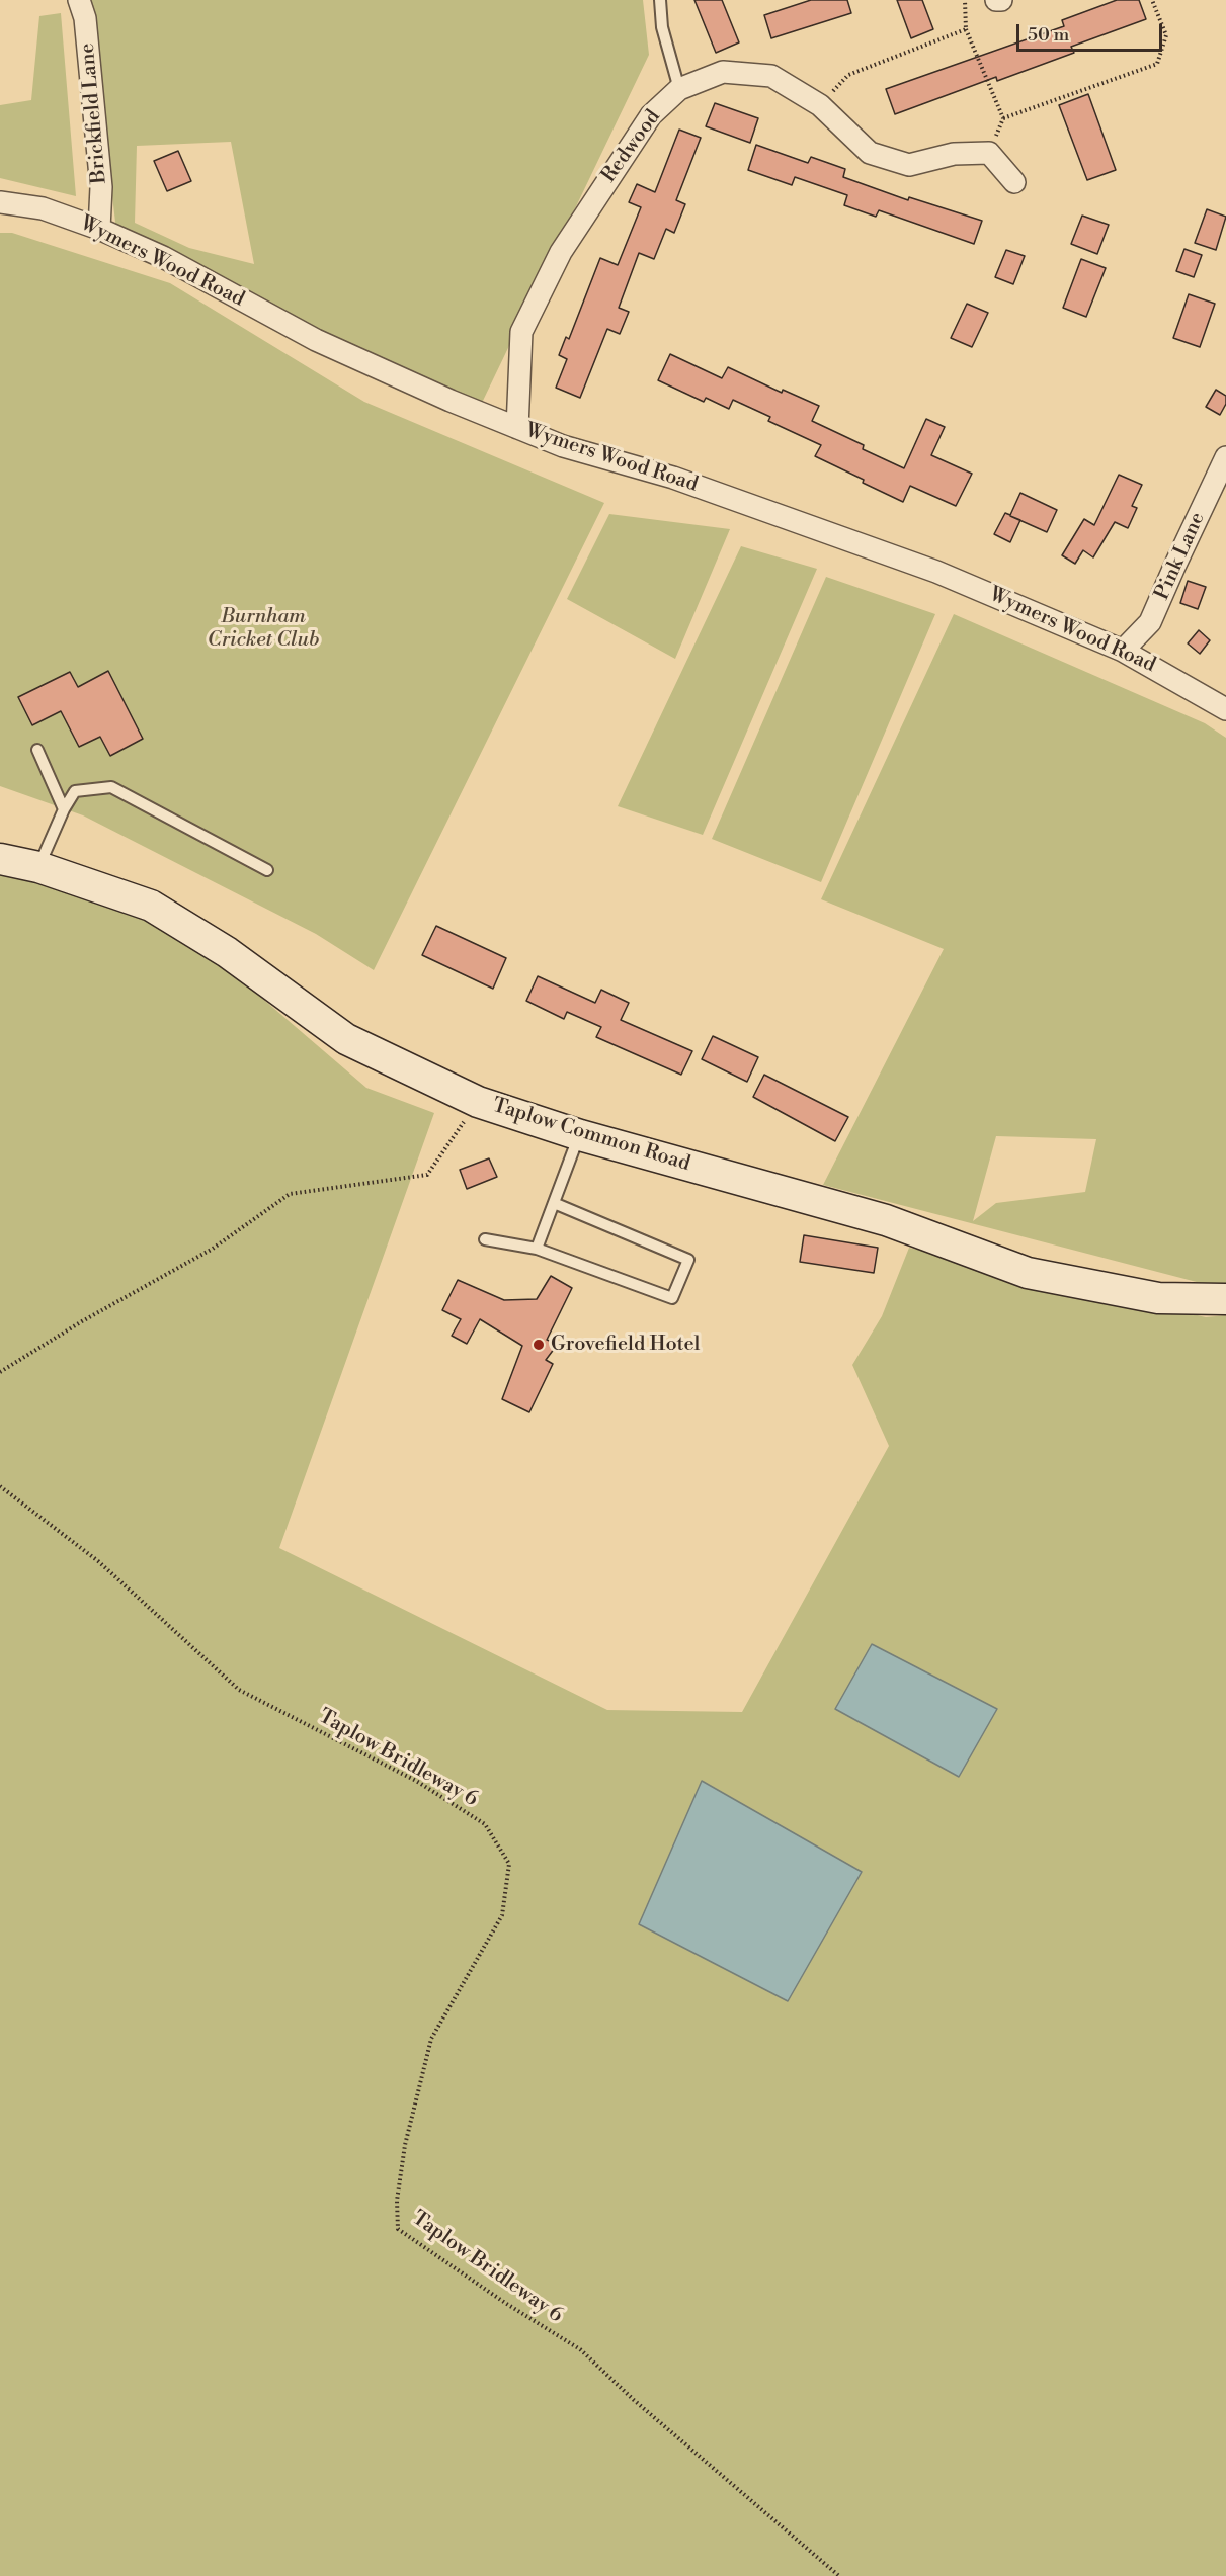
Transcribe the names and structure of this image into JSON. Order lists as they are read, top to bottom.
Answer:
{
  "streets": {
    "street": [
      "Brickfield Lane",
      "Redwood",
      "Wymers Wood Road",
      "Pink Lane",
      "Taplow Common Road"
    ],
    "path": ["Taplow Bridleway 6"]
  },
  "crossings": [
    ["Brickfield Lane", "Wymers Wood Road"],
    ["Redwood", "Wymers Wood Road"],
    ["Wymers Wood Road", "Pink Lane"]
  ],
  "parks": ["Burnham Cricket Club"],
  "places": ["Grovefield Hotel"],
  "scale_bar": "50 m"
}
